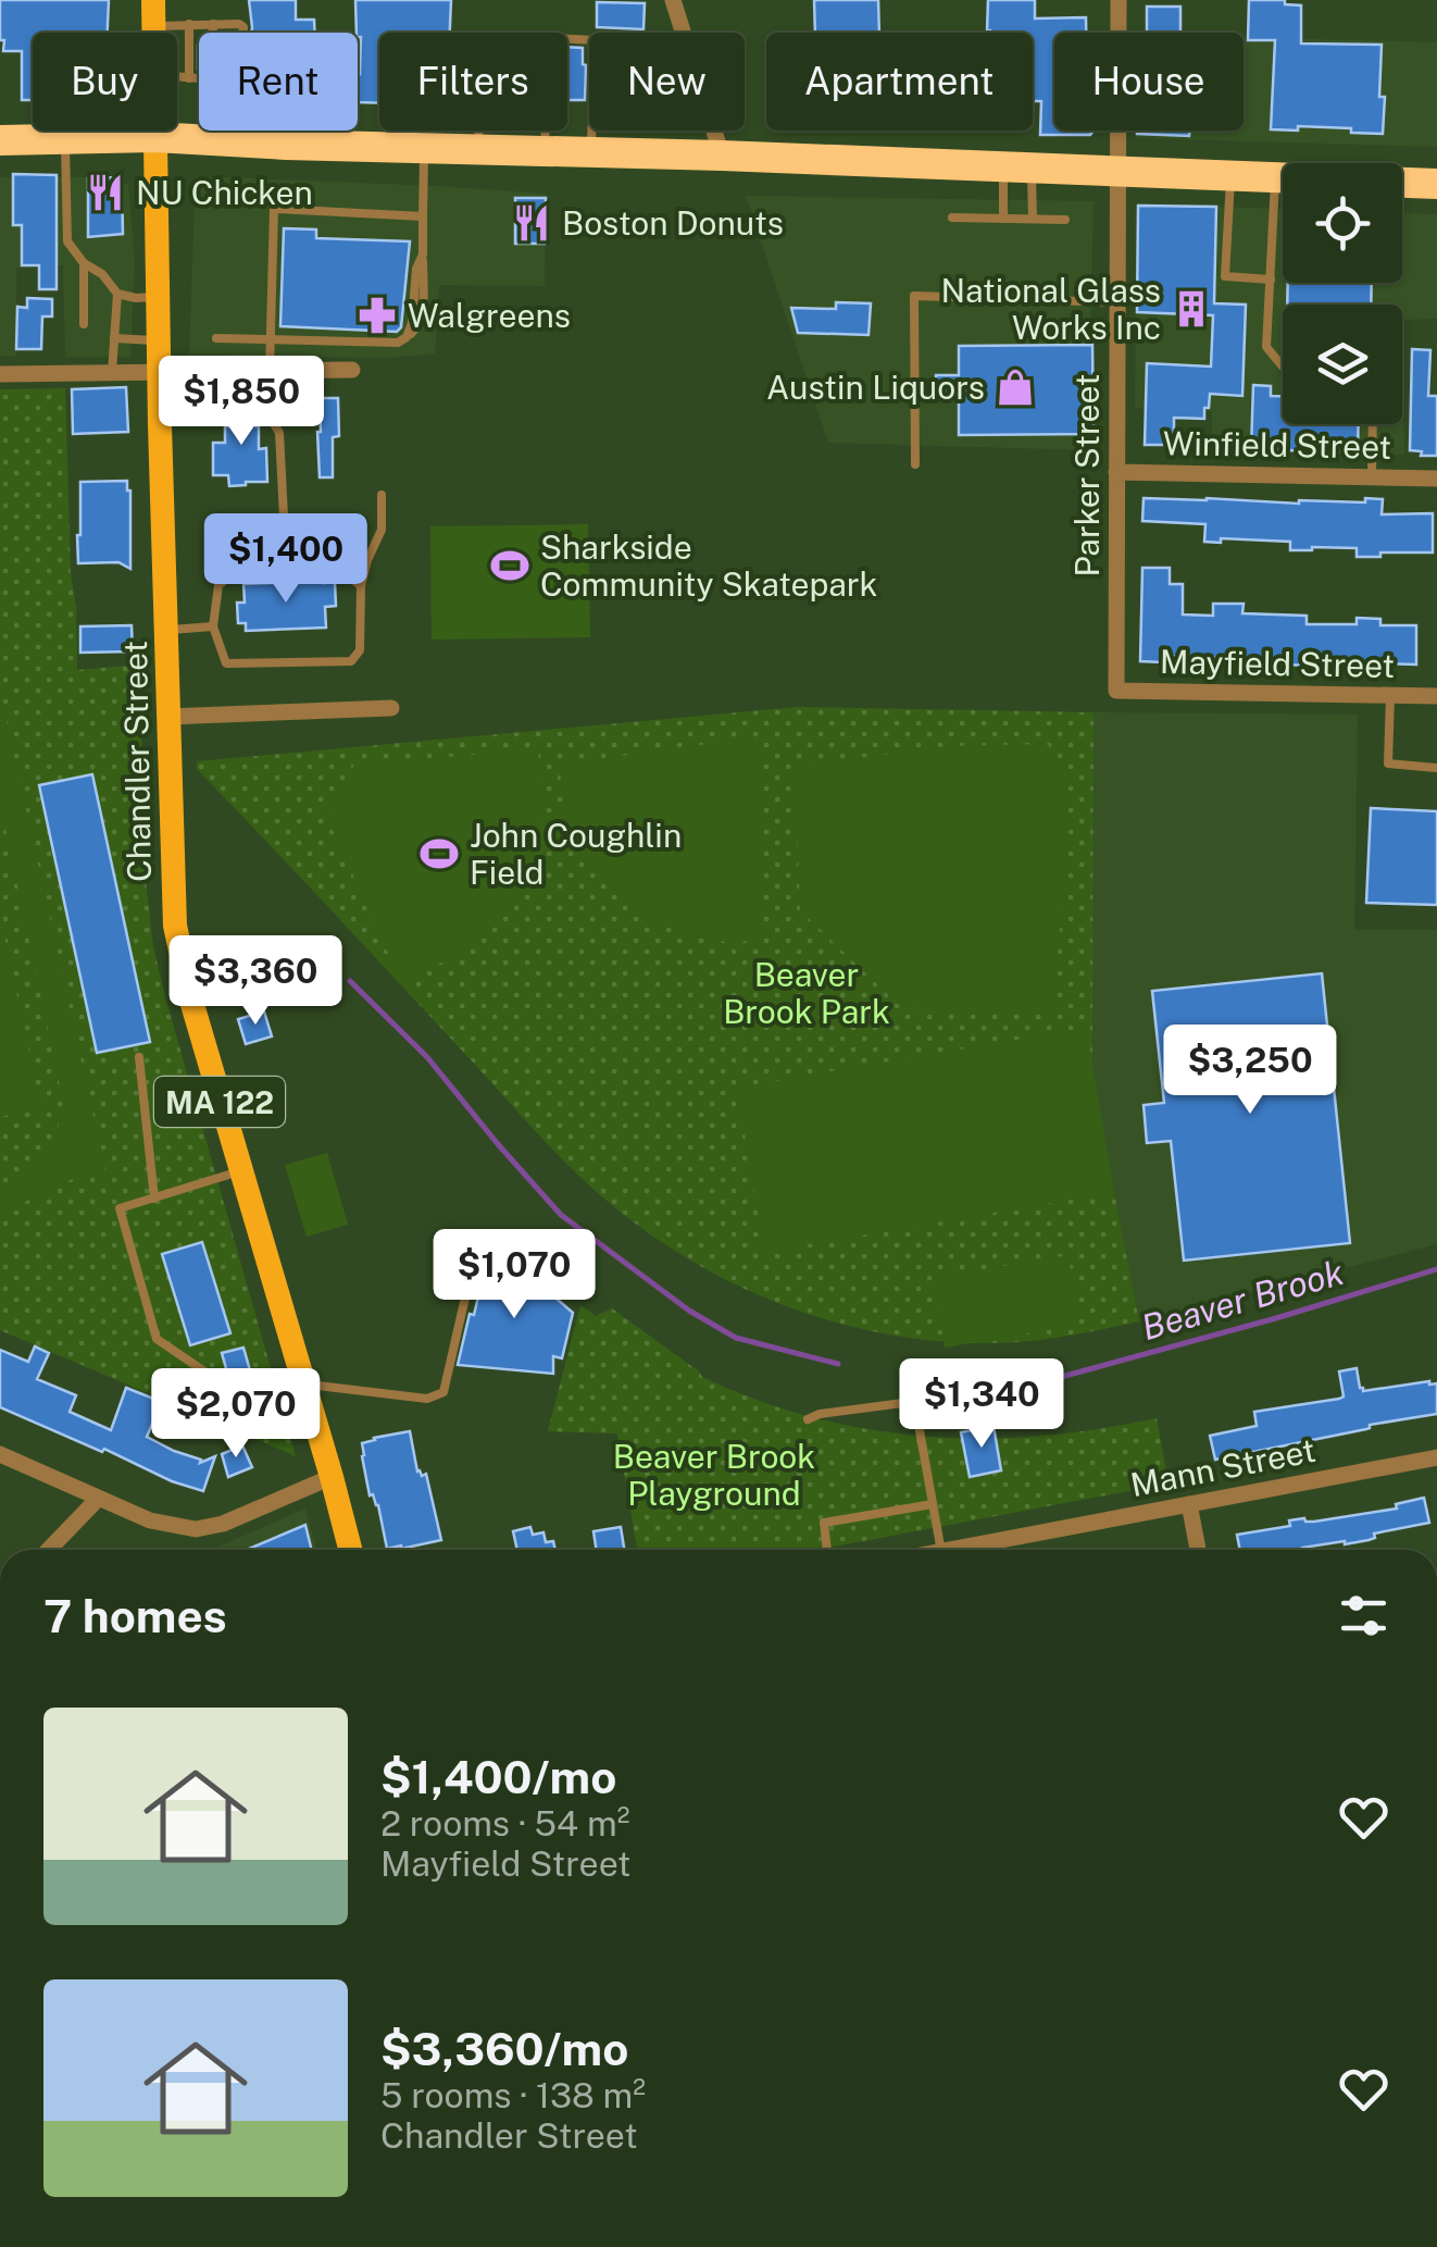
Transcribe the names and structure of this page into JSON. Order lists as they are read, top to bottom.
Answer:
{
  "streets": {
    "main road": ["Chandler Street", "MA 122"],
    "street": [
      "Winfield Street",
      "Parker Street",
      "Mayfield Street",
      "Mann Street"
    ]
  },
  "crossings": [
    ["Winfield Street", "Parker Street"],
    ["Parker Street", "Mayfield Street"]
  ],
  "water": ["Beaver Brook"],
  "parks": ["Beaver Brook Park", "Beaver Brook Playground"],
  "places": {
    "restaurant": ["NU Chicken", "Boston Donuts"],
    "building": ["National Glass Works Inc"],
    "pharmacy": ["Walgreens"],
    "shop": ["Austin Liquors"],
    "sports": ["Sharkside Community Skatepark", "John Coughlin Field"]
  },
  "page": {
    "chip": [
      "Buy",
      "Rent",
      "Filters",
      "New",
      "Apartment",
      "House"
    ],
    "price": [
      "$1,850",
      "$1,400",
      "$3,360",
      "$3,250",
      "$1,070",
      "$1,340",
      "$2,070"
    ],
    "heading": "7 homes",
    "list": [
      {
        "name": "$1,400/mo",
        "note": "2 rooms · 54 m² · Mayfield Street"
      },
      {
        "name": "$3,360/mo",
        "note": "5 rooms · 138 m² · Chandler Street"
      }
    ]
  }
}
